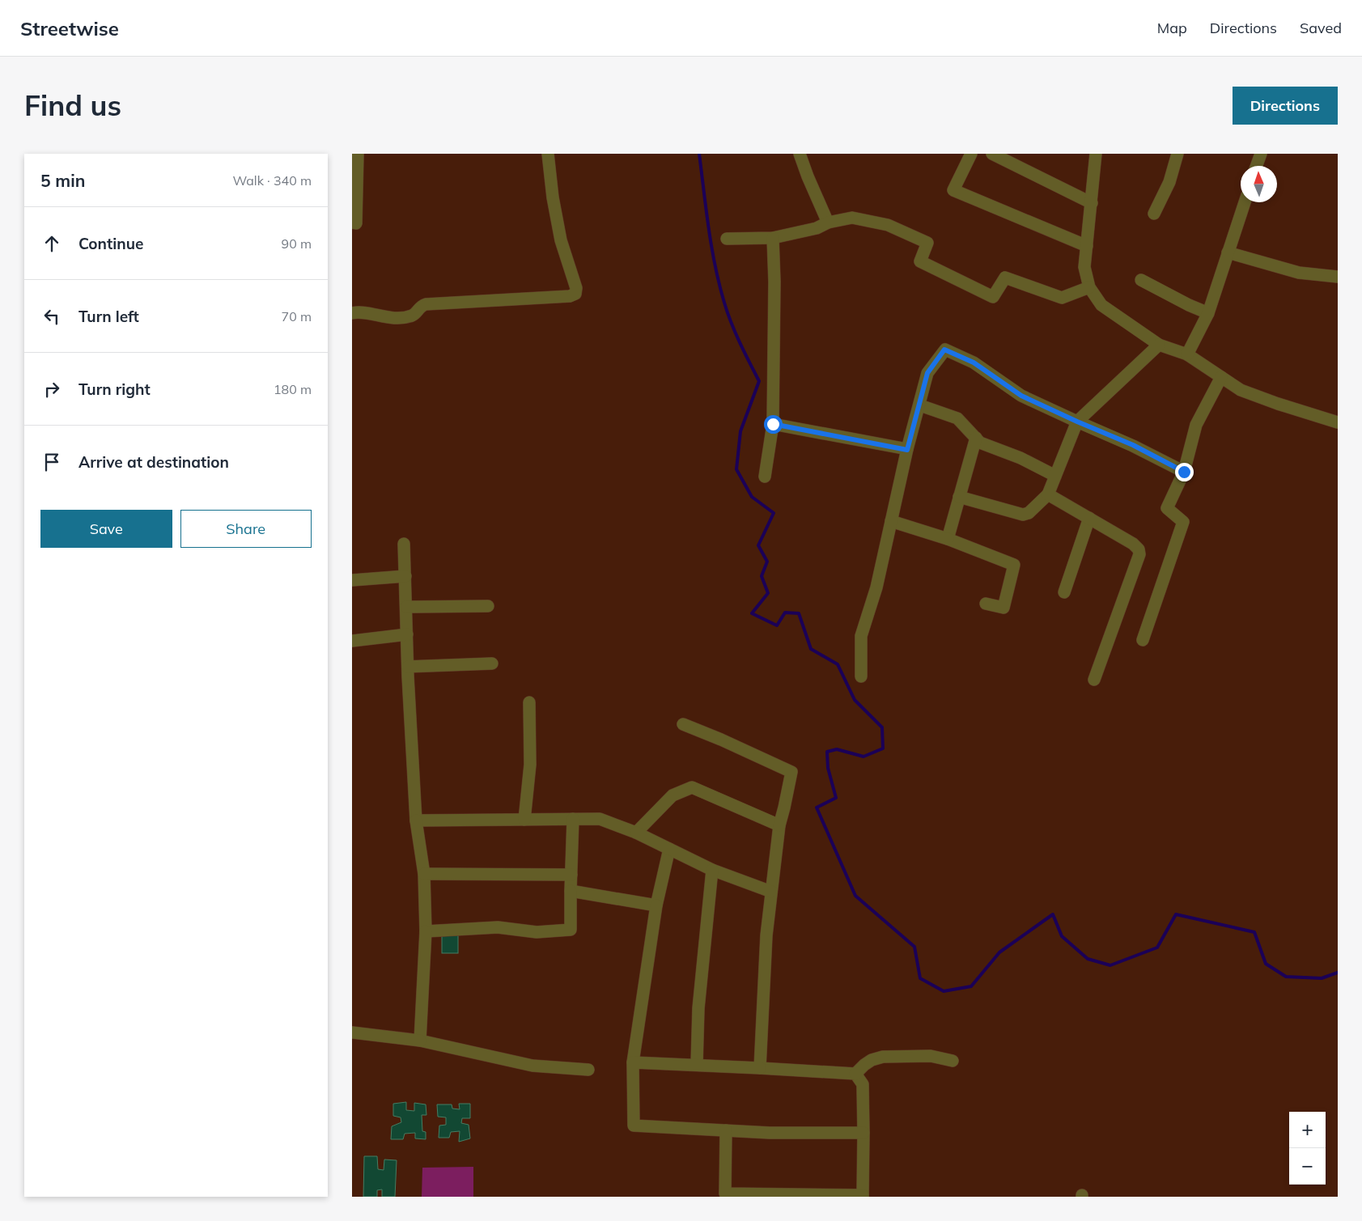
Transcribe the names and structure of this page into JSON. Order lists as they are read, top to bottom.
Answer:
{
  "north": "top",
  "page": {
    "header": "Streetwise",
    "nav": ["Map", "Directions", "Saved"],
    "buttons": [
      "Directions",
      ["Save", "Share"]
    ],
    "title": "Find us",
    "heading": ["5 min", "Walk · 340 m"],
    "list": [
      ["Continue", "90 m"],
      ["Turn left", "70 m"],
      ["Turn right", "180 m"],
      "Arrive at destination"
    ],
    "map_buttons": ["+", "−"]
  }
}
